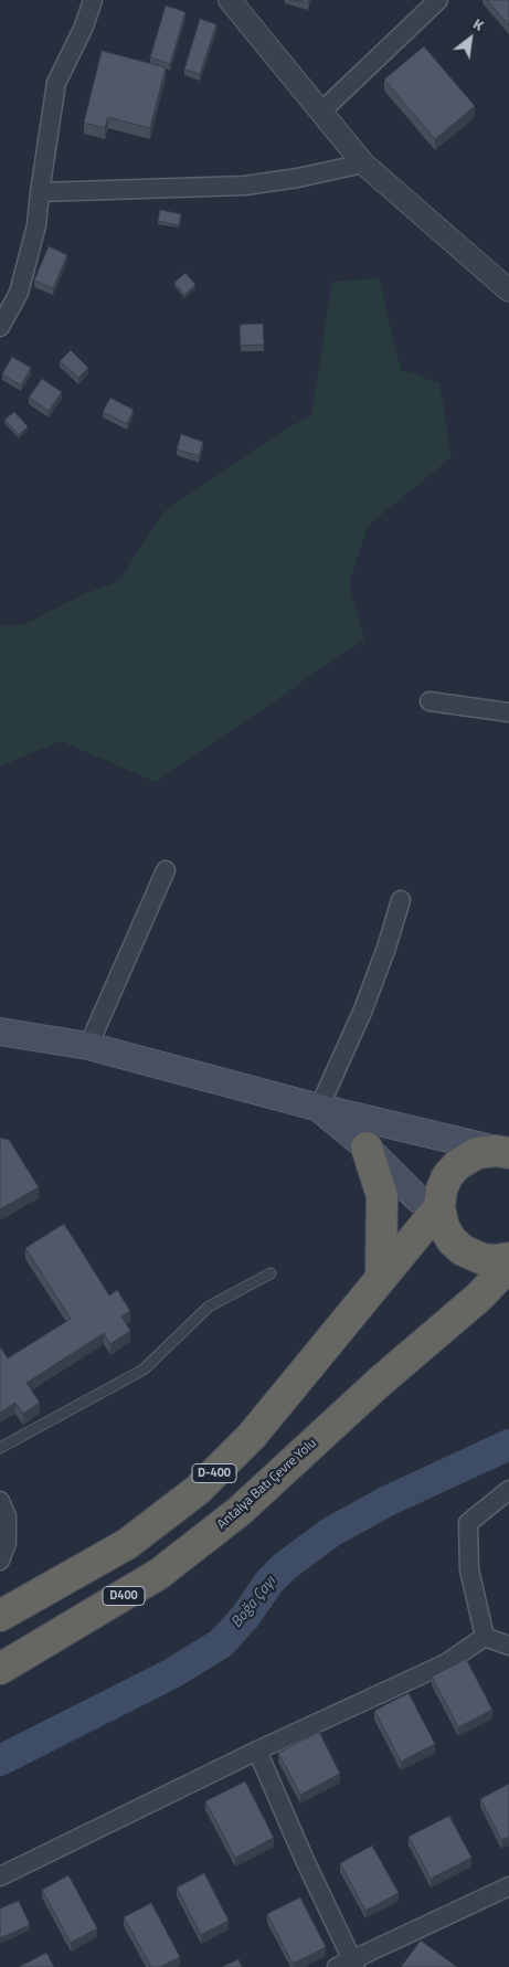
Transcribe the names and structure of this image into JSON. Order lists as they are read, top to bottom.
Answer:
{
  "streets": {
    "highway": ["D-400", "Antalya Batı Çevre Yolu", "D400"]
  },
  "water": ["Boğa Çayı"],
  "north": "top right"
}
